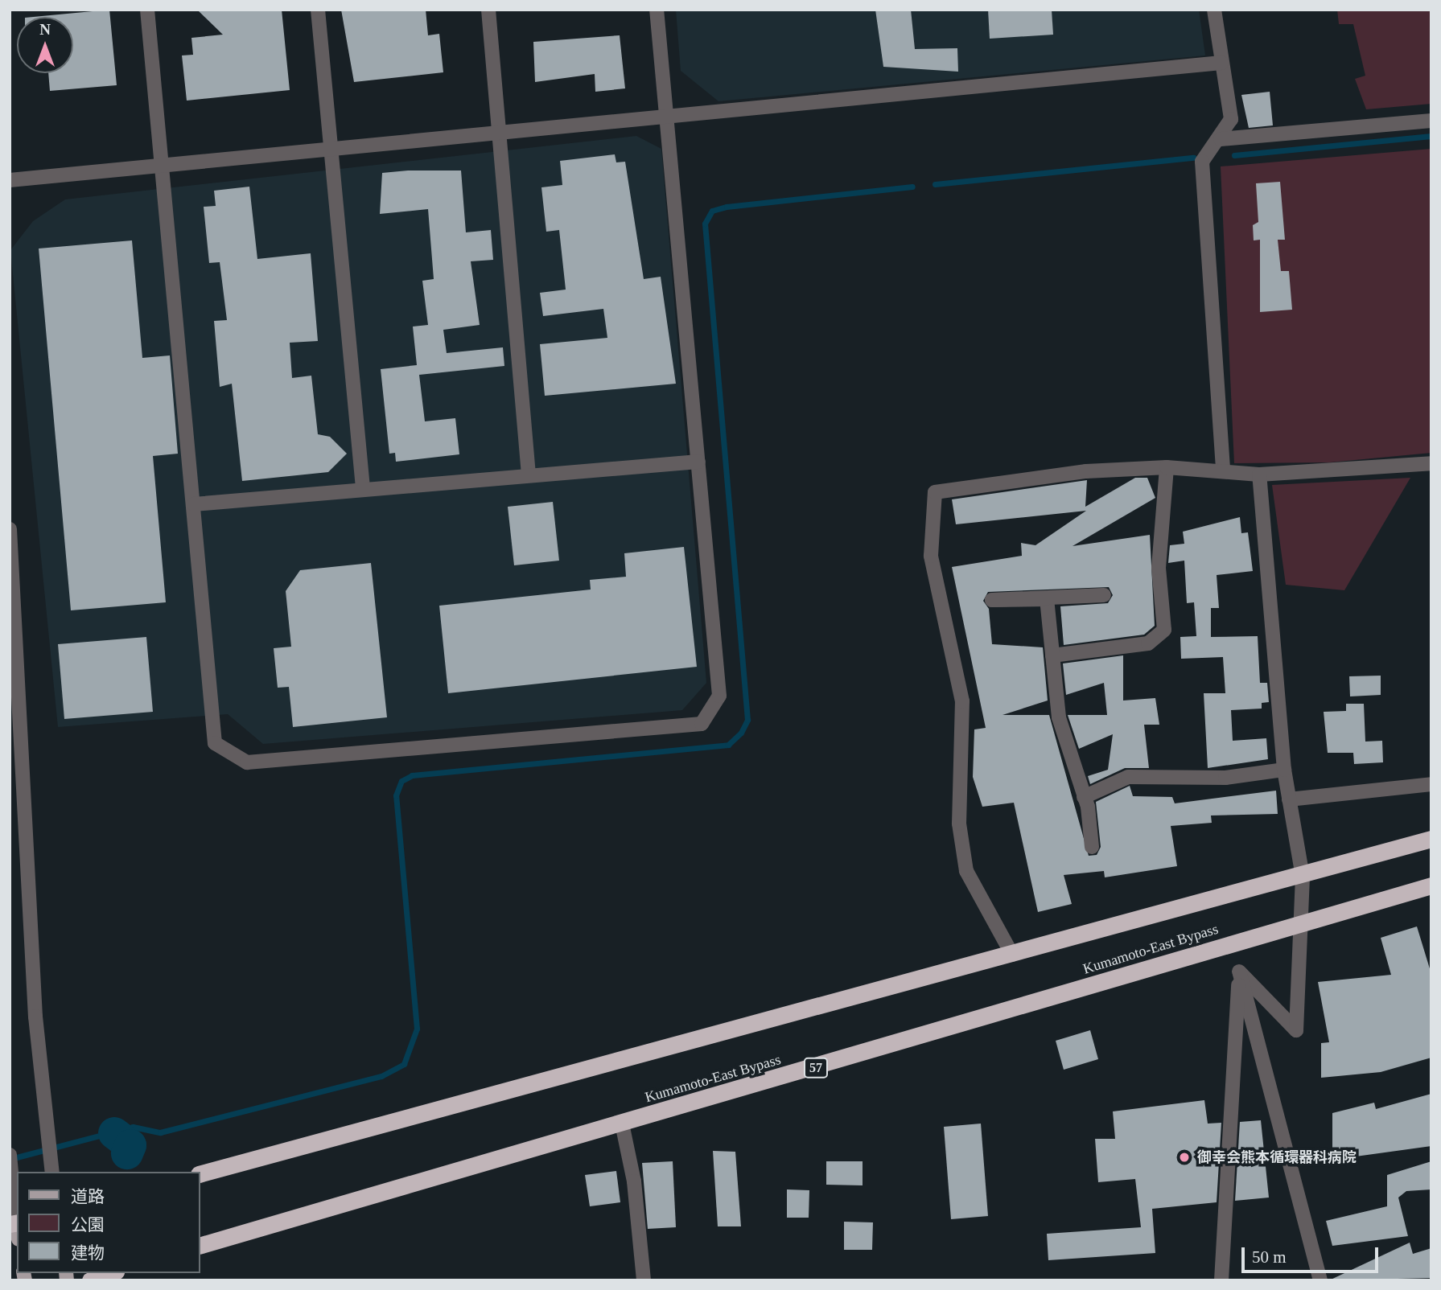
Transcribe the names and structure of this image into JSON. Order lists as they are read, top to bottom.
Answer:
{
  "streets": {
    "highway": ["Kumamoto-East Bypass", "57"]
  },
  "places": ["御幸会熊本循環器科病院"],
  "legend": ["道路", "公園", "建物"],
  "scale_bar": "50 m",
  "north": "top"
}
